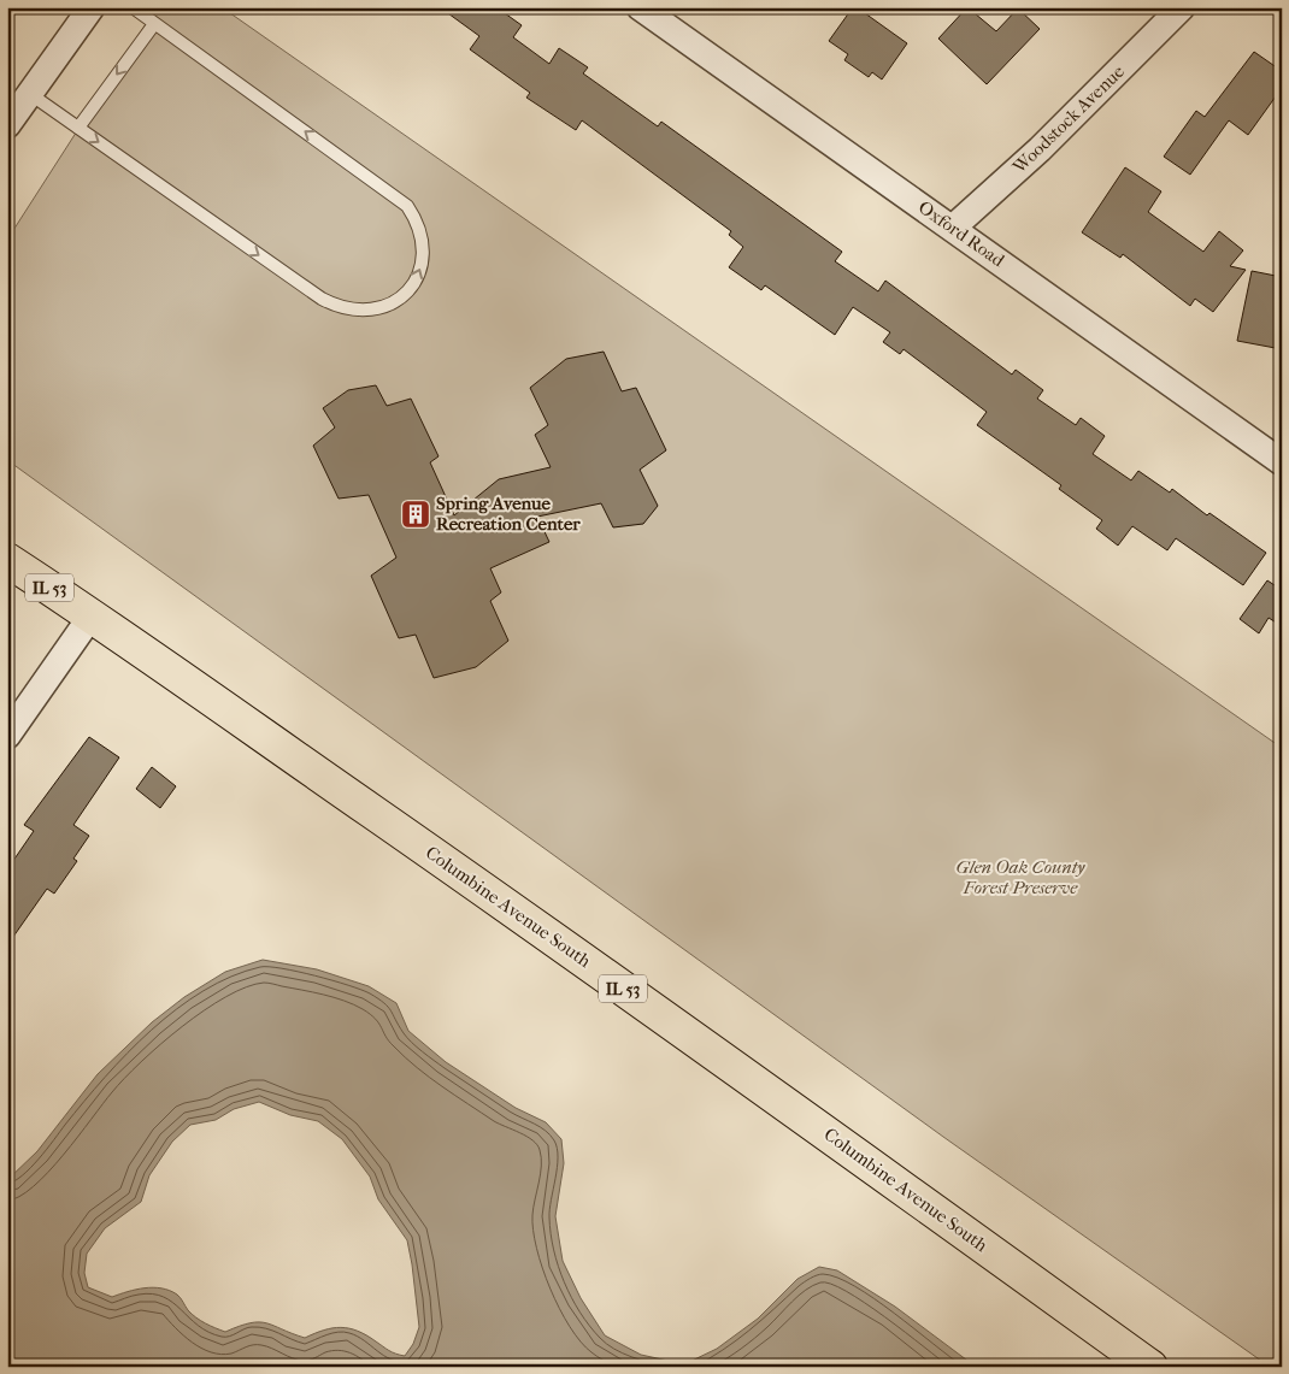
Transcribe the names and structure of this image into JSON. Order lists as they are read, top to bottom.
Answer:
{
  "streets": {
    "main road": ["IL 53", "Columbine Avenue South"],
    "street": ["Woodstock Avenue", "Oxford Road"]
  },
  "crossings": [
    ["Woodstock Avenue", "Oxford Road"]
  ],
  "parks": ["Glen Oak County Forest Preserve"],
  "places": {
    "building": ["Spring Avenue Recreation Center"]
  }
}
